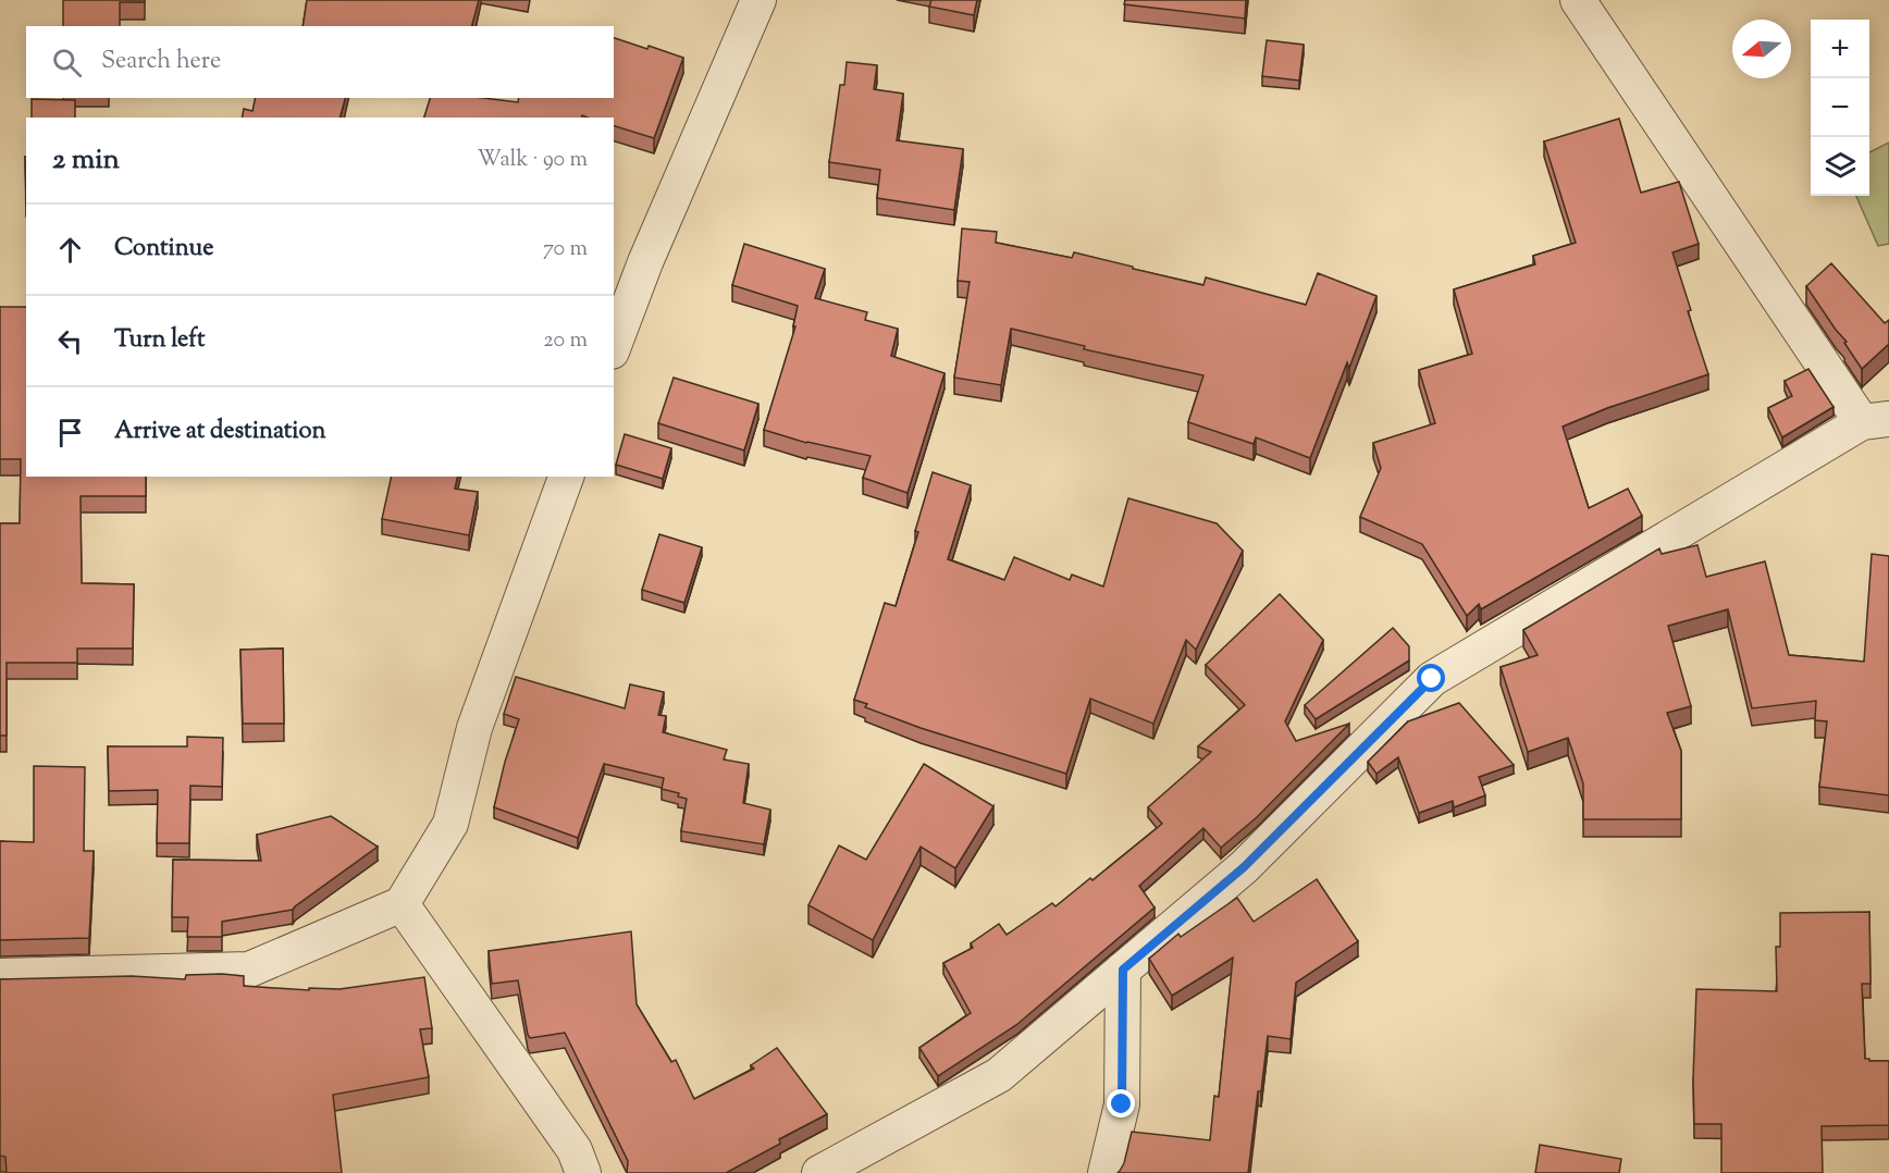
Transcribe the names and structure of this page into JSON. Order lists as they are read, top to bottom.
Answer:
{
  "north": "left",
  "page": {
    "map_buttons": ["+", "−"],
    "search": "Search here",
    "heading": ["2 min", "Walk · 90 m"],
    "list": [
      ["Continue", "70 m"],
      ["Turn left", "20 m"],
      "Arrive at destination"
    ]
  }
}
